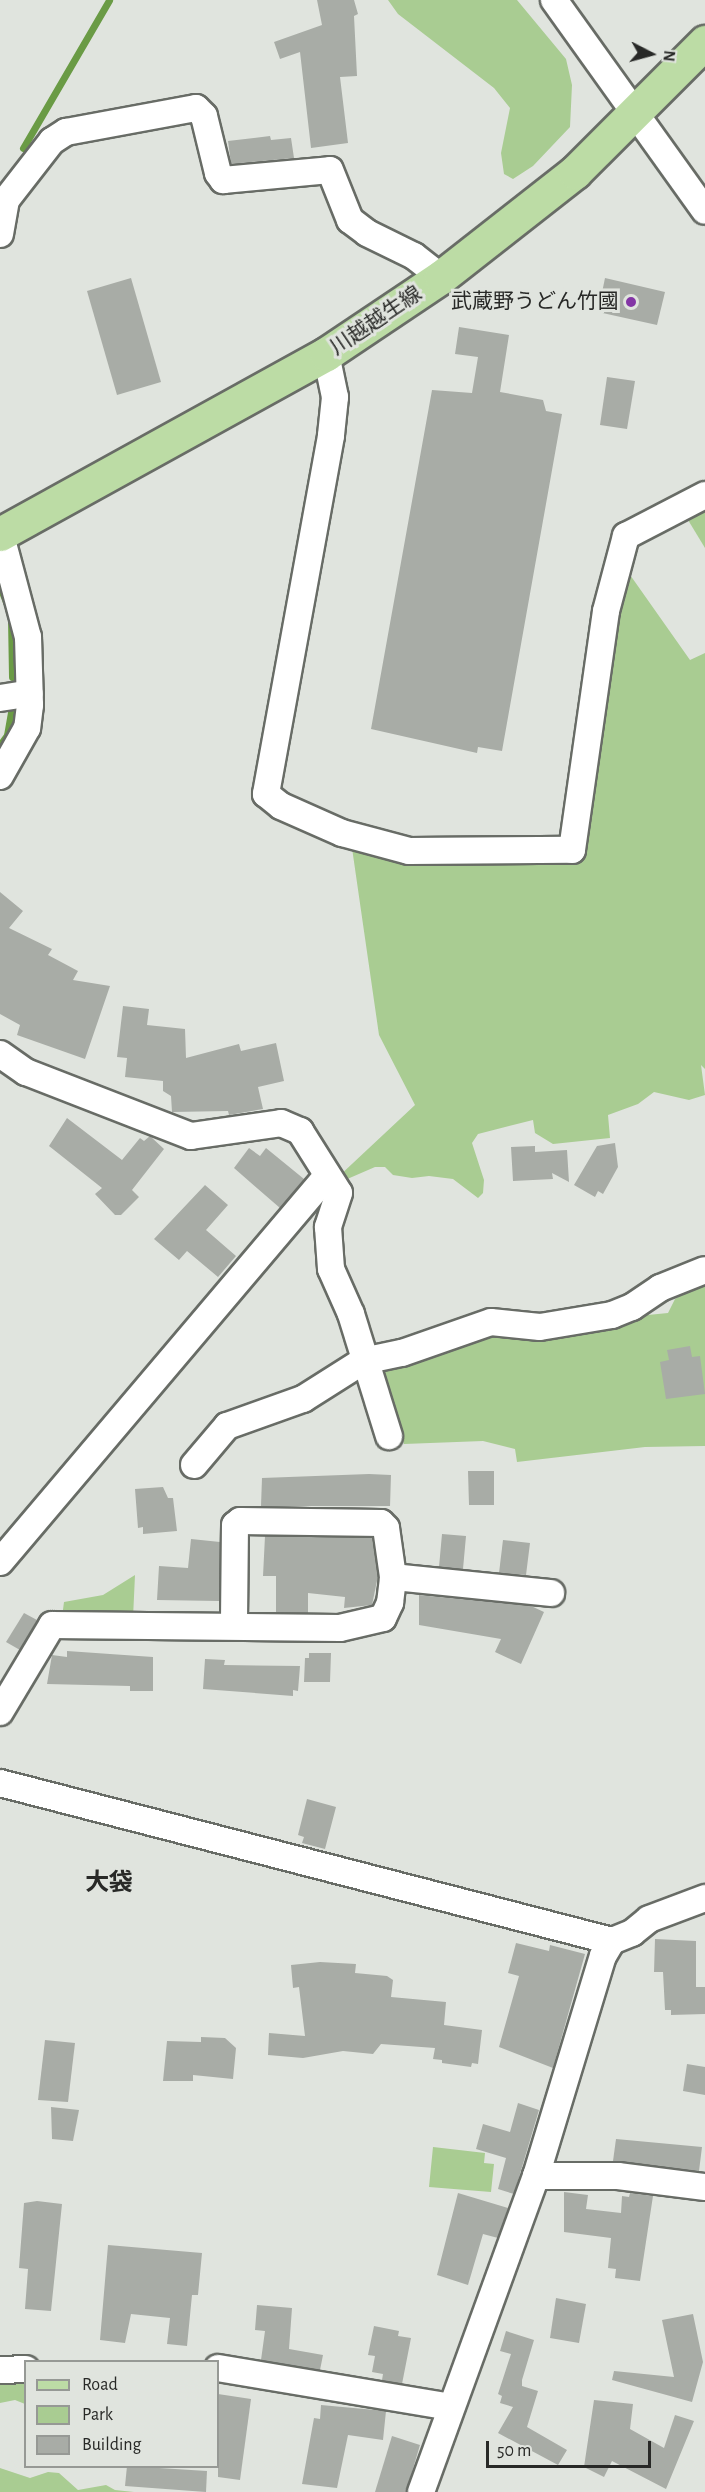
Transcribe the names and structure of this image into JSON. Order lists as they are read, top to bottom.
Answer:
{
  "streets": {
    "main road": ["川越越生線"]
  },
  "districts": ["大袋"],
  "places": ["武蔵野うどん竹國"],
  "legend": ["Road", "Park", "Building"],
  "scale_bar": "50 m",
  "north": "right"
}
